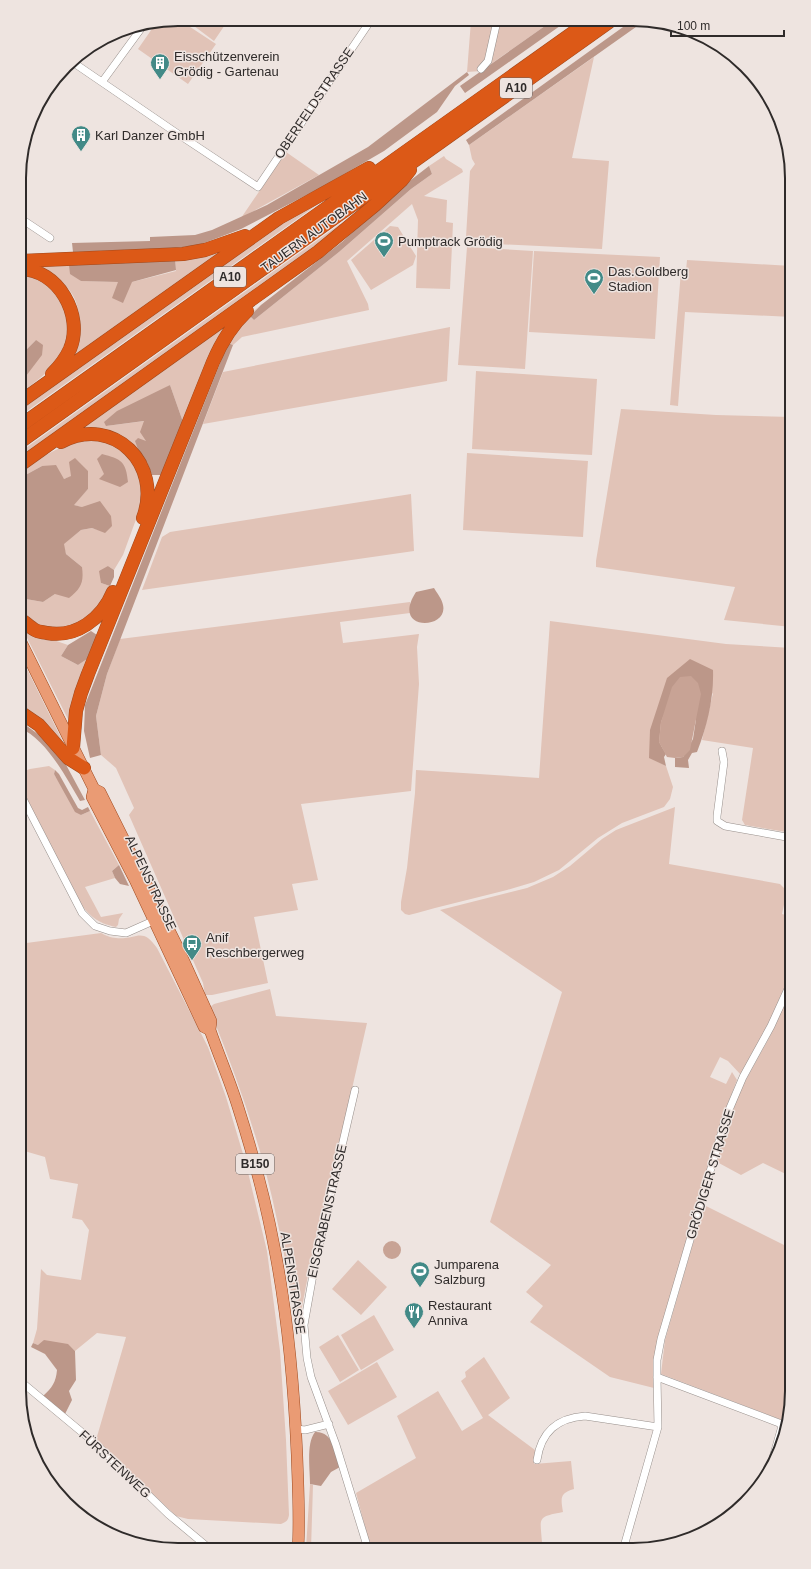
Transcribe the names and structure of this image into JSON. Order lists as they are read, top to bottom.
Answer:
{
  "streets": {
    "highway": ["A10", "TAUERN AUTOBAHN"],
    "main road": ["ALPENSTRASSE", "B150"],
    "street": [
      "OBERFELDSTRASSE",
      "GRÖDIGER STRASSE",
      "EISGRABENSTRASSE",
      "FÜRSTENWEG"
    ]
  },
  "places": {
    "building": ["Eisschützenverein Grödig - Gartenau", "Karl Danzer GmbH"],
    "sports": ["Pumptrack Grödig", "Das.Goldberg Stadion", "Jumparena Salzburg"],
    "bus stop": ["Anif Reschbergerweg"],
    "restaurant": ["Restaurant Anniva"]
  },
  "scale_bar": "100 m"
}
